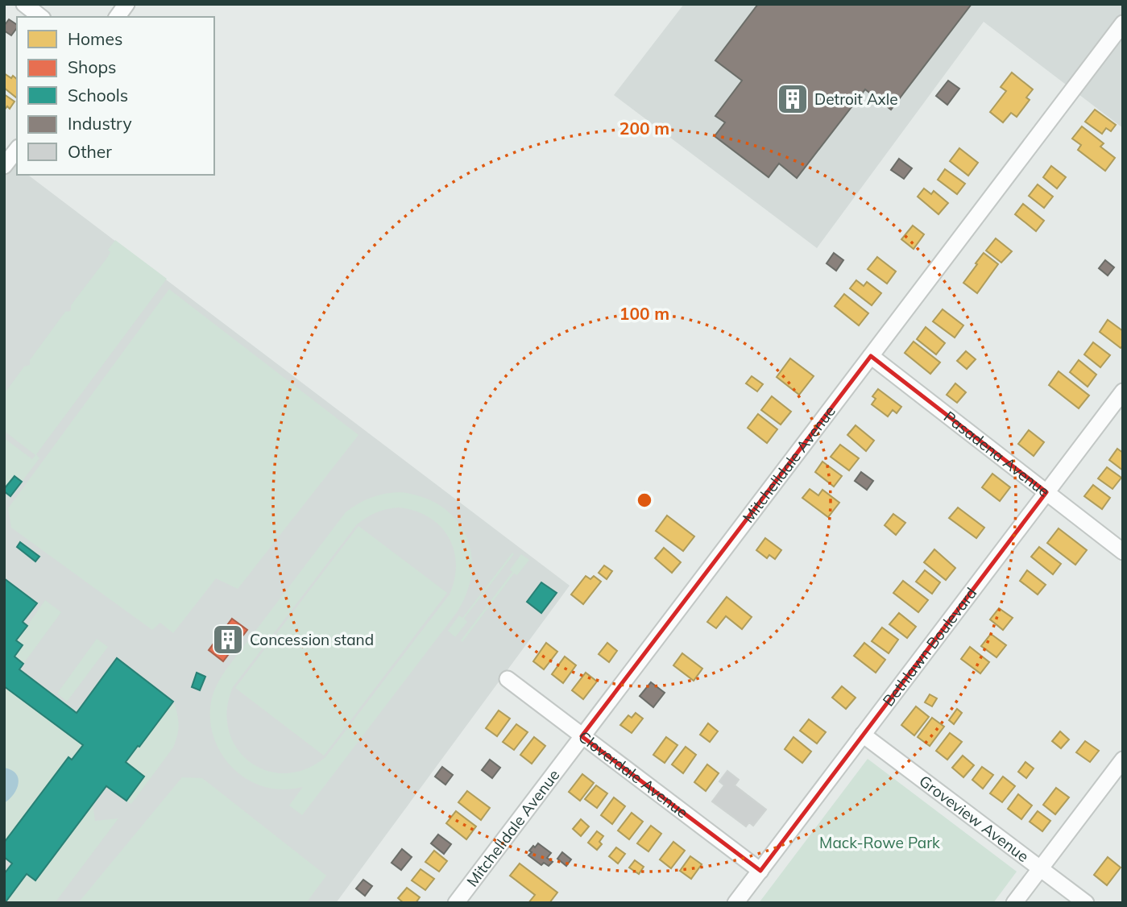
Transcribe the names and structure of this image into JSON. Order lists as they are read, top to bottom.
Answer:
{
  "streets": {
    "street": [
      "Pasadena Avenue",
      "Mitchelldale Avenue",
      "Bethlawn Boulevard",
      "Cloverdale Avenue",
      "Groveview Avenue"
    ]
  },
  "crossings": [
    ["Pasadena Avenue", "Mitchelldale Avenue"],
    ["Pasadena Avenue", "Bethlawn Boulevard"],
    ["Mitchelldale Avenue", "Cloverdale Avenue"],
    ["Bethlawn Boulevard", "Cloverdale Avenue"],
    ["Bethlawn Boulevard", "Groveview Avenue"]
  ],
  "parks": ["Mack-Rowe Park"],
  "places": {
    "building": ["Detroit Axle", "Concession stand"]
  },
  "legend": [
    "Homes",
    "Shops",
    "Schools",
    "Industry",
    "Other"
  ],
  "rings": ["200 m", "100 m"]
}
